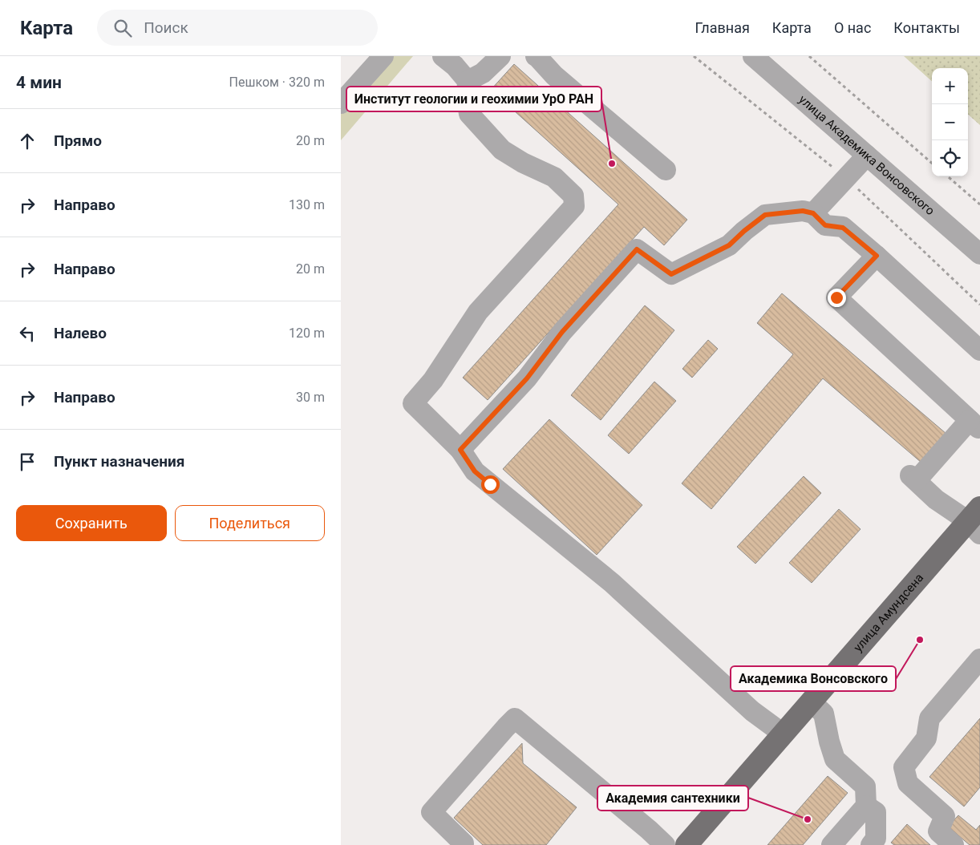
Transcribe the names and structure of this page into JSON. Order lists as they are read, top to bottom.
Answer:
{
  "streets": {
    "main road": ["улица Амундсена"],
    "street": ["улица Академика Вонсовского"]
  },
  "places": ["Институт геологии и геохимии УрО РАН", "Академика Вонсовского", "Академия сантехники"],
  "page": {
    "header": "Карта",
    "search": "Поиск",
    "nav": [
      "Главная",
      "Карта",
      "О нас",
      "Контакты"
    ],
    "heading": ["4 мин", "Пешком · 320 m"],
    "map_buttons": ["+", "−"],
    "list": [
      ["Прямо", "20 m"],
      ["Направо", "130 m"],
      ["Направо", "20 m"],
      ["Налево", "120 m"],
      ["Направо", "30 m"],
      "Пункт назначения"
    ],
    "buttons": ["Сохранить", "Поделиться"]
  }
}
